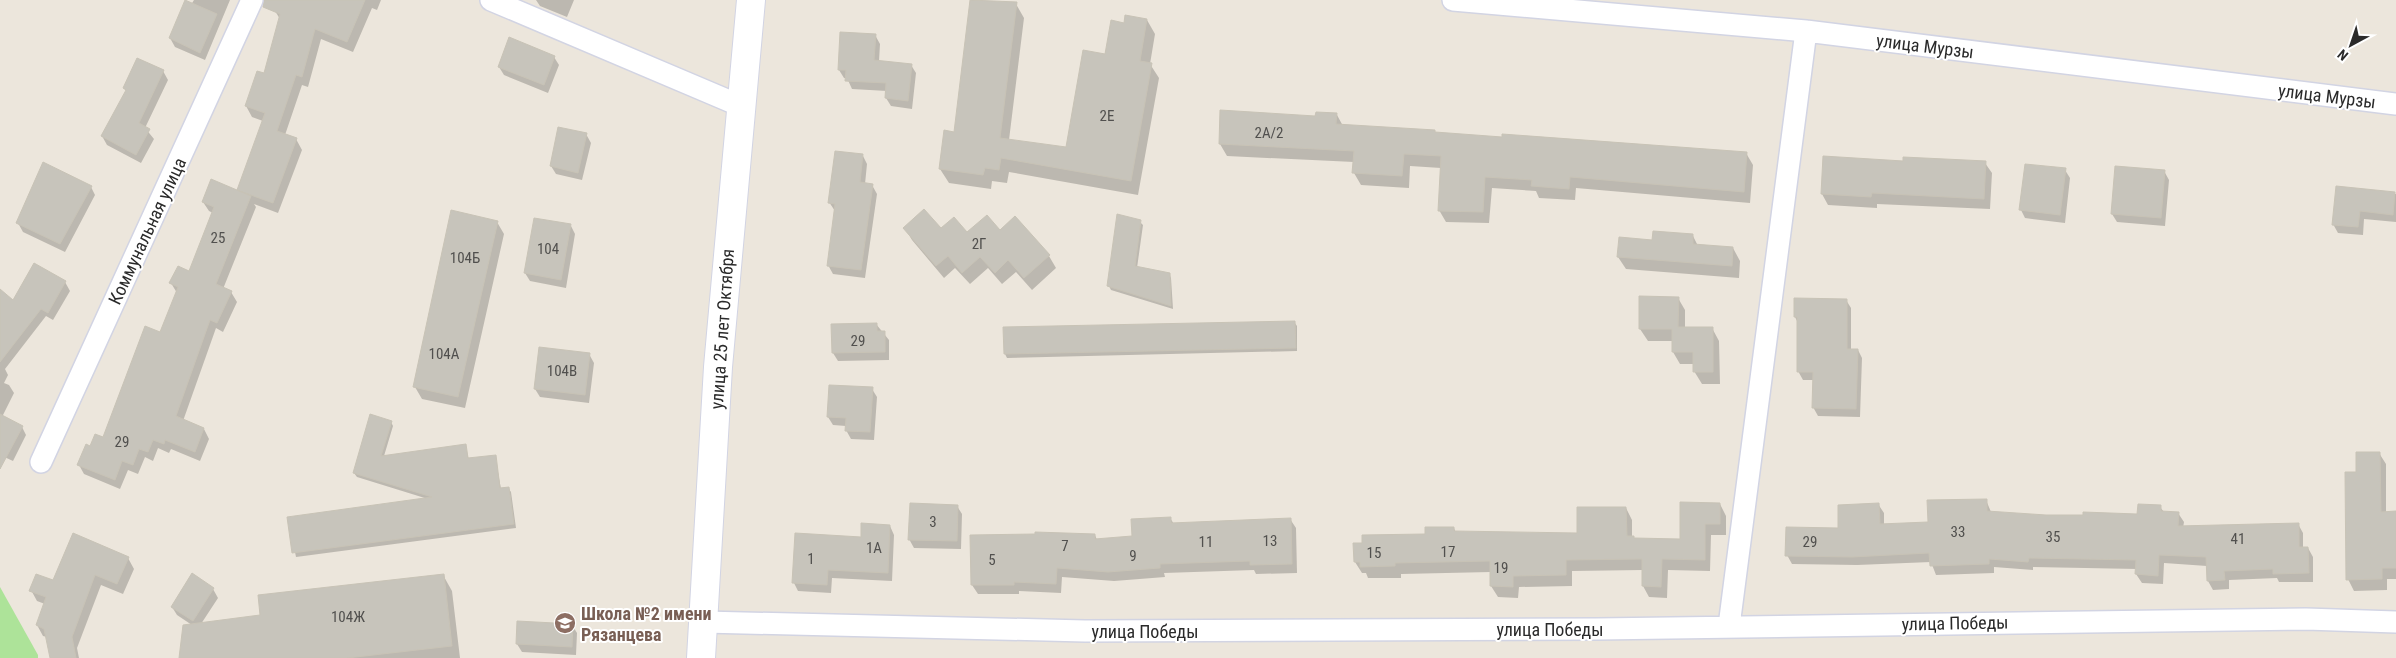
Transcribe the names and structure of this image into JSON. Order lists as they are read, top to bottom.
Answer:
{
  "streets": {
    "street": [
      "улица Мурзы",
      "Коммунальная улица",
      "улица 25 лет Октября",
      "улица Победы"
    ]
  },
  "crossings": [
    ["улица 25 лет Октября", "улица Победы"]
  ],
  "places": {
    "school or university": ["Школа №2 имени Рязанцева"]
  },
  "house_numbers": [
    "2Е",
    "2А/2",
    "25",
    "2Г",
    "104",
    "104Б",
    "29",
    "104А",
    "104В",
    "29",
    "3",
    "33",
    "35",
    "41",
    "13",
    "11",
    "29",
    "7",
    "1А",
    "17",
    "15",
    "9",
    "1",
    "5",
    "19",
    "104Ж"
  ],
  "north": "bottom left"
}
